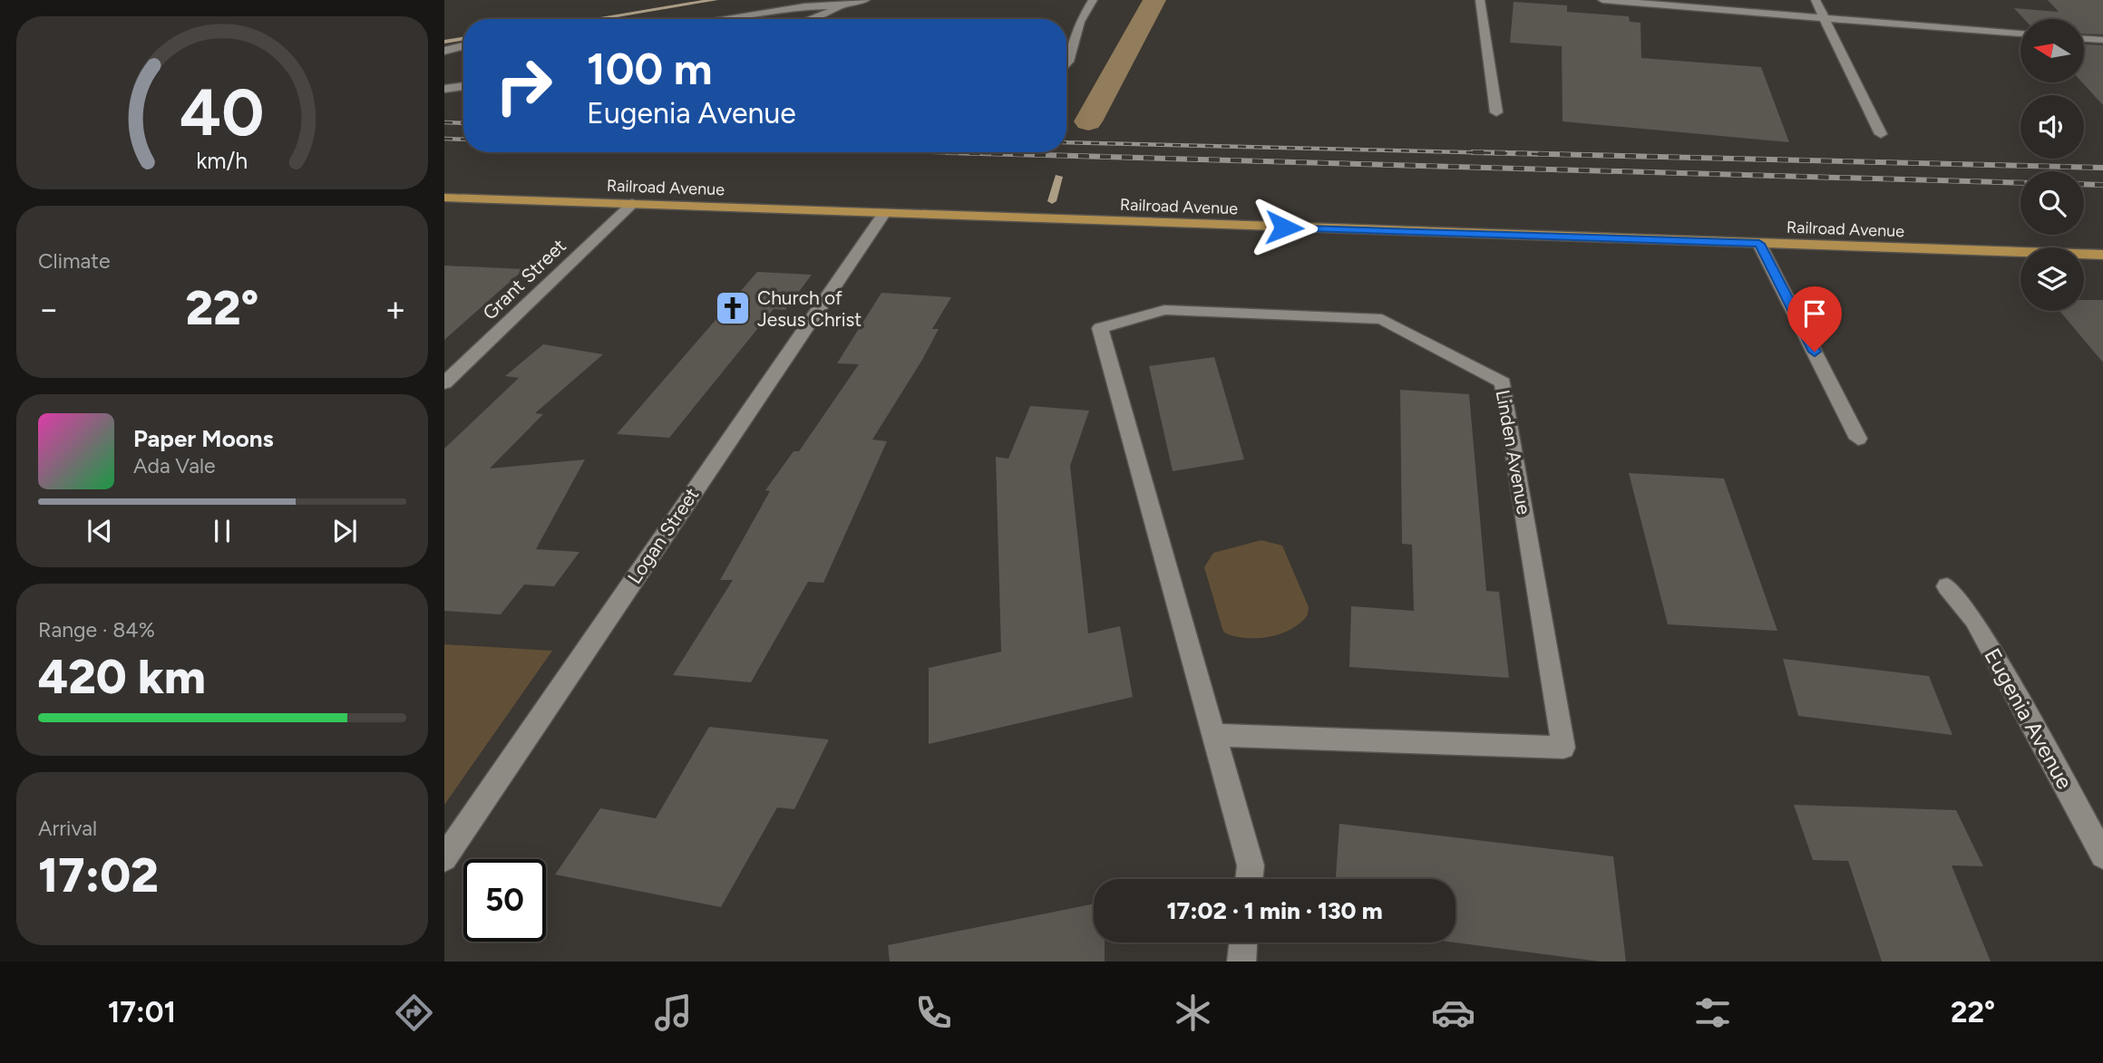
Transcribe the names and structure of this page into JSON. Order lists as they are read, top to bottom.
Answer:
{
  "streets": {
    "main road": ["Railroad Avenue"],
    "street": [
      "Grant Street",
      "Linden Avenue",
      "Logan Street",
      "Eugenia Avenue"
    ]
  },
  "crossings": [
    ["Railroad Avenue", "Grant Street"],
    ["Railroad Avenue", "Logan Street"]
  ],
  "places": {
    "church": ["Church of Jesus Christ"]
  },
  "north": "left",
  "page": {
    "turn": ["100 m", "Eugenia Avenue"],
    "tile": [
      "Climate",
      ["Range · 84%", "420 km"],
      ["Arrival", "17:02"]
    ],
    "heat": ["−", "22°", "+"],
    "song": ["Paper Moons", "Ada Vale"],
    "limit": "50",
    "trip": "17:02 · 1 min · 130 m",
    "tabs": ["17:01", "22°"],
    "gauge": ["40", "km/h"]
  }
}
